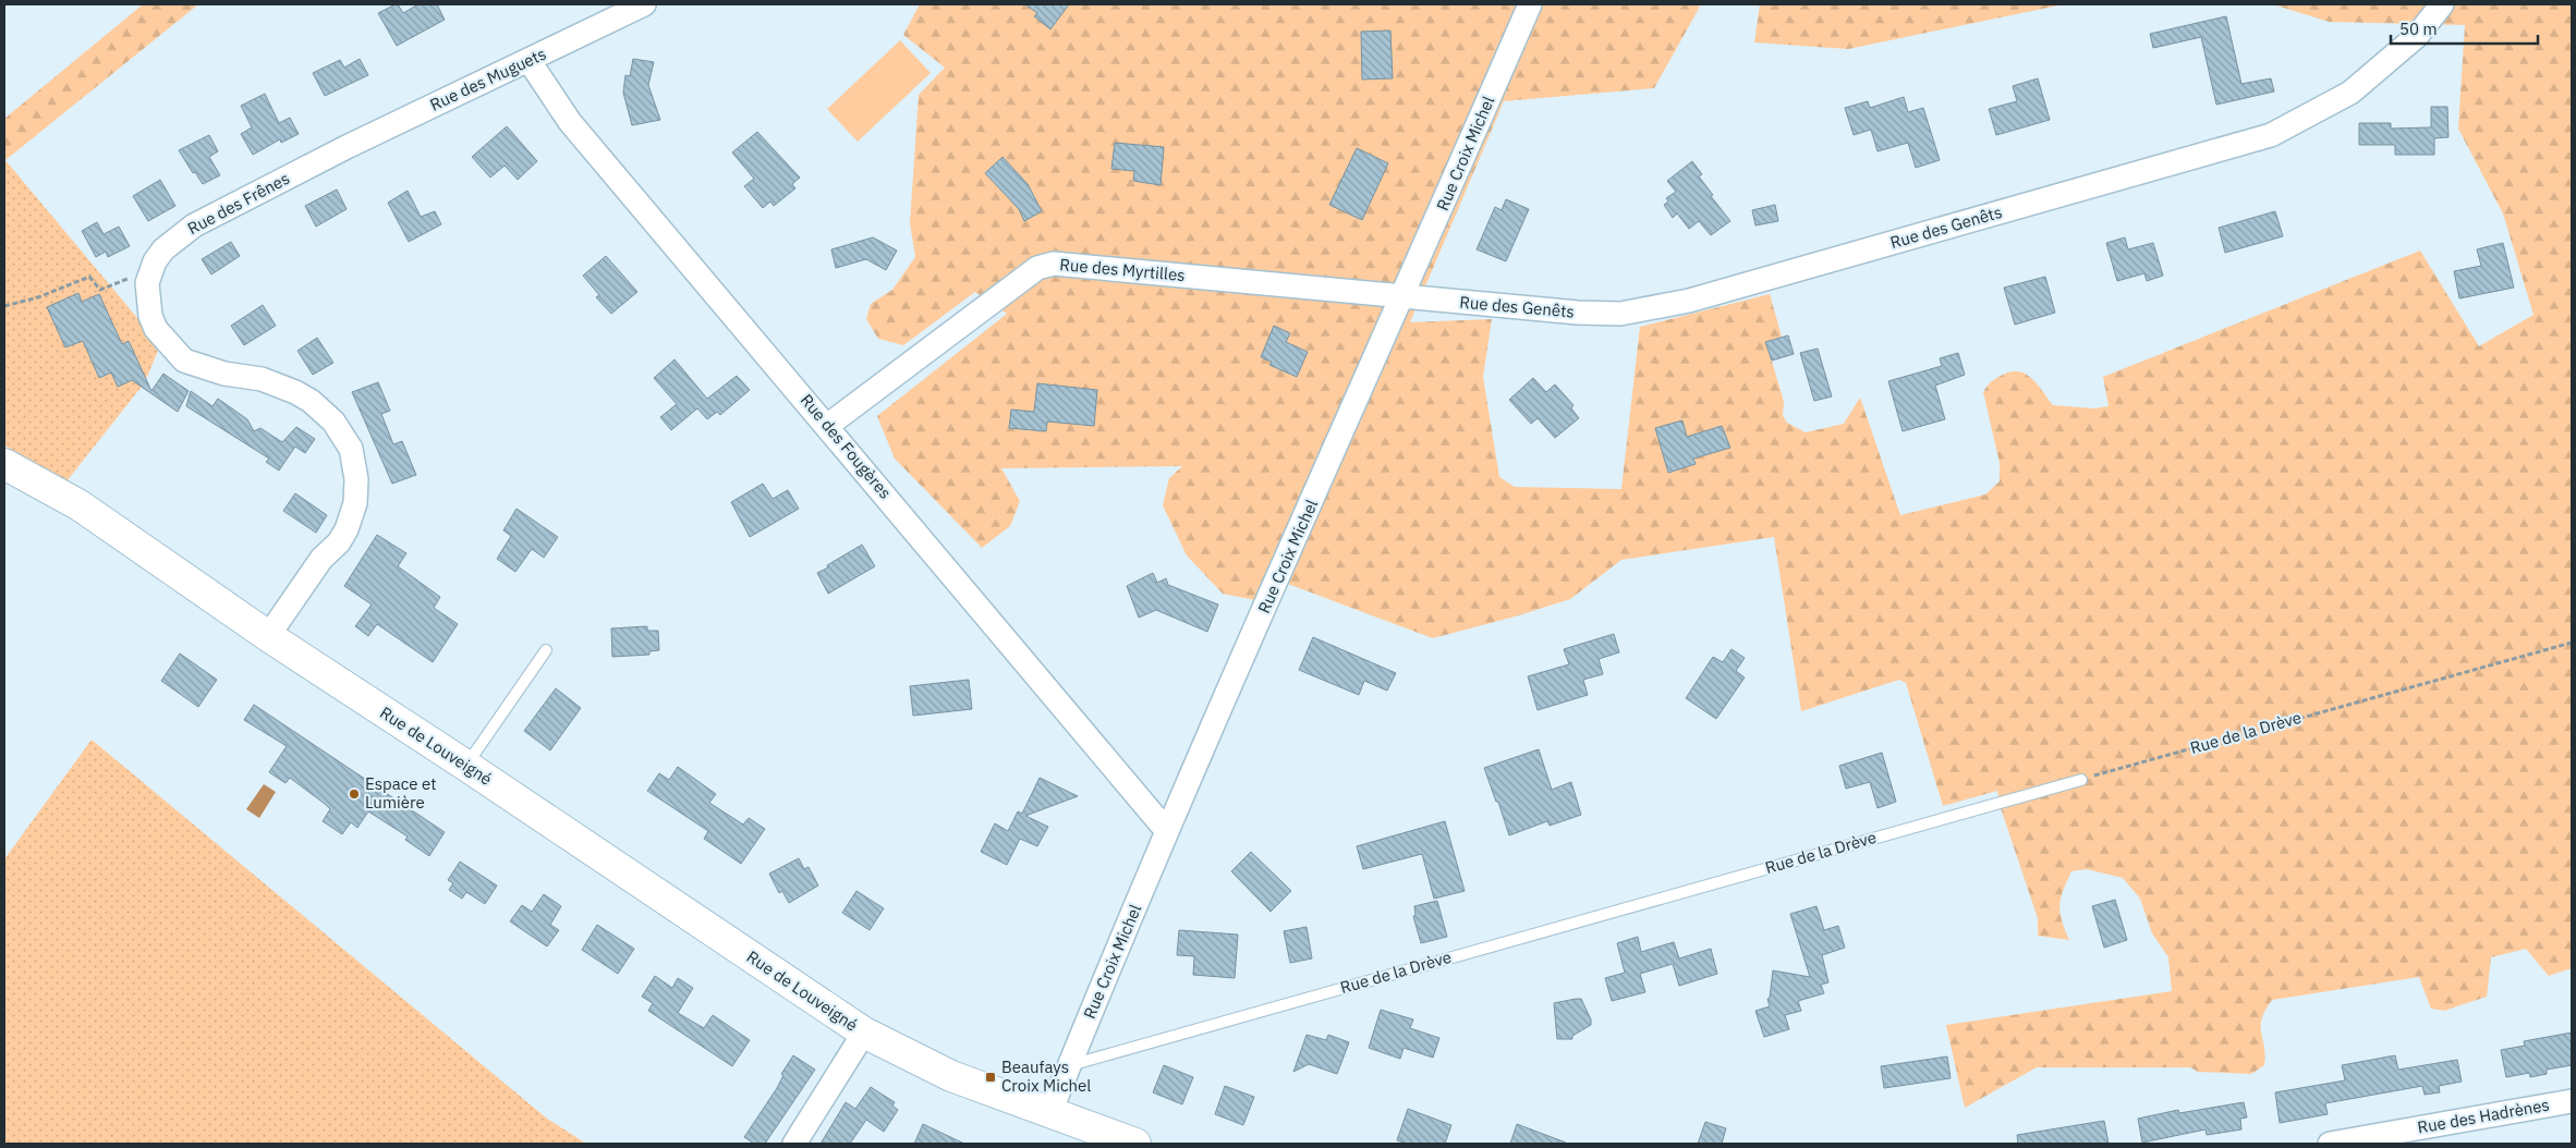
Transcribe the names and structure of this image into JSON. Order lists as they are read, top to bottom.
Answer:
{
  "streets": {
    "main road": ["Rue de Louveigné"],
    "street": [
      "Rue des Muguets",
      "Rue Croix Michel",
      "Rue des Frênes",
      "Rue des Genêts",
      "Rue des Myrtilles",
      "Rue des Fougères",
      "Rue des Hadrènes"
    ],
    "lane": ["Rue de la Drève"]
  },
  "crossings": [
    ["Rue des Muguets", "Rue des Frênes"],
    ["Rue des Muguets", "Rue des Fougères"],
    ["Rue Croix Michel", "Rue des Genêts"],
    ["Rue Croix Michel", "Rue des Myrtilles"],
    ["Rue Croix Michel", "Rue des Fougères"],
    ["Rue Croix Michel", "Rue de la Drève"],
    ["Rue Croix Michel", "Rue de Louveigné"],
    ["Rue des Genêts", "Rue des Myrtilles"],
    ["Rue des Myrtilles", "Rue des Fougères"]
  ],
  "places": {
    "other": ["Espace et Lumière"],
    "transit": ["Beaufays Croix Michel"]
  },
  "scale_bar": "50 m"
}
